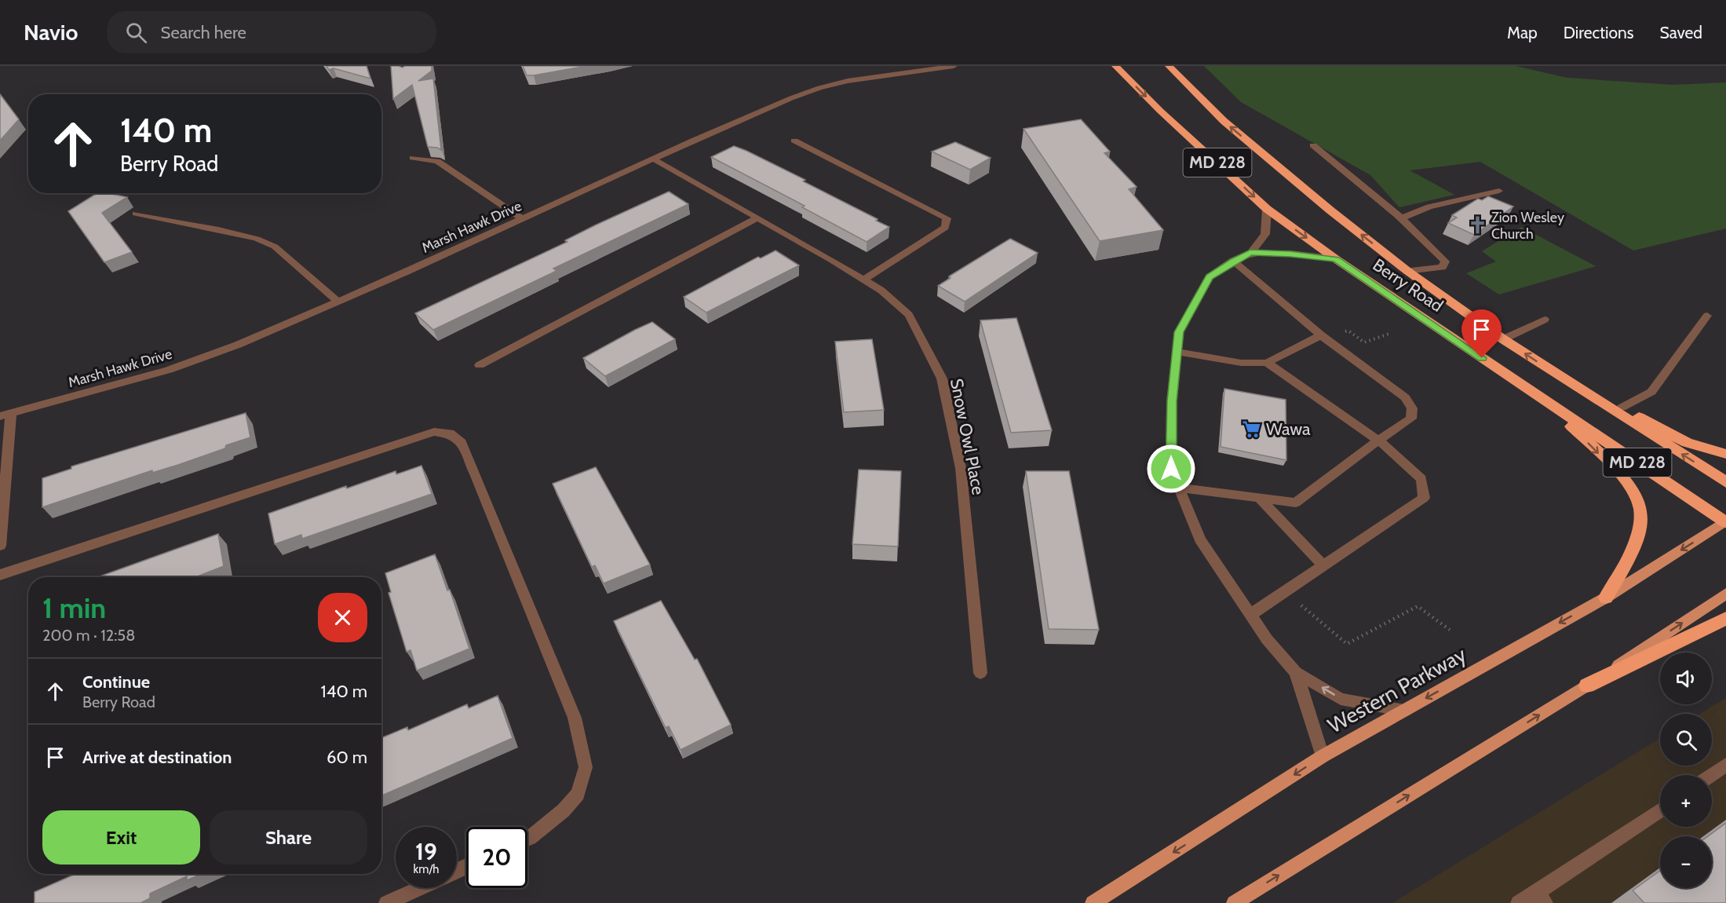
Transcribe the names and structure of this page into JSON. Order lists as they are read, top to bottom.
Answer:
{
  "streets": {
    "highway": ["MD 228", "Berry Road"],
    "main road": ["Western Parkway"],
    "street": ["Marsh Hawk Drive", "Snow Owl Place"]
  },
  "crossings": [
    ["Marsh Hawk Drive", "Snow Owl Place"],
    ["Berry Road", "Western Parkway"]
  ],
  "places": {
    "church": ["Zion Wesley Church"],
    "supermarket": ["Wawa"]
  },
  "page": {
    "header": "Navio",
    "search": "Search here",
    "nav": ["Map", "Directions", "Saved"],
    "turn": ["140 m", "Berry Road"],
    "heading": ["1 min", "200 m · 12:58"],
    "map_buttons": ["+", "−"],
    "list": [
      {
        "name": "Continue",
        "note": "Berry Road",
        "value": "140 m"
      },
      {
        "name": "Arrive at destination",
        "value": "60 m"
      }
    ],
    "buttons": ["Exit", "Share"],
    "speed": "19 km/h",
    "limit": "20"
  }
}
